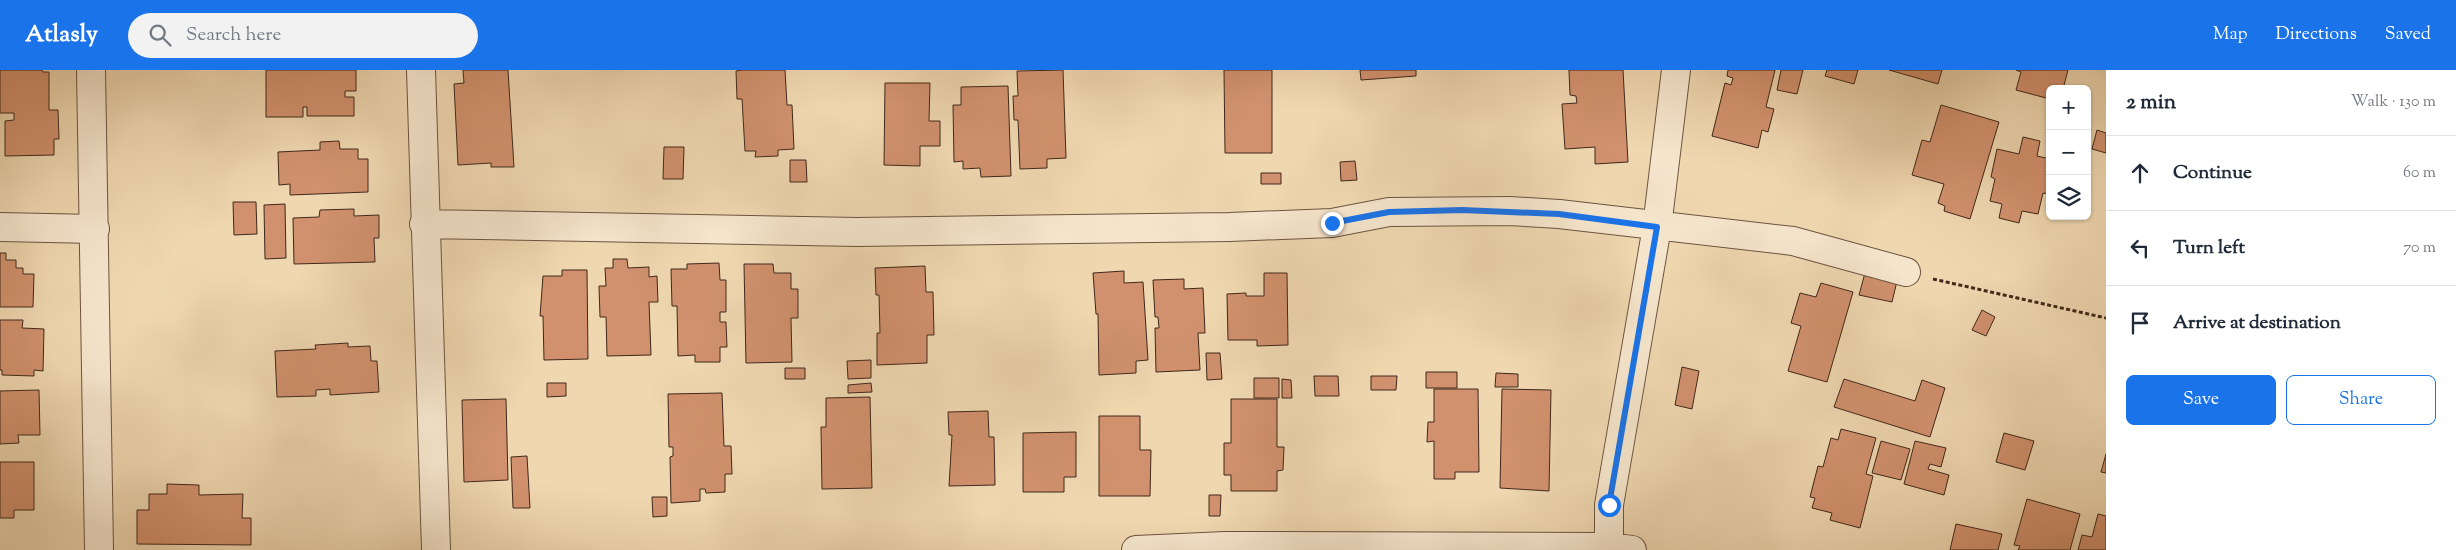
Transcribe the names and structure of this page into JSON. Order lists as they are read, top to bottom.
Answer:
{
  "page": {
    "header": "Atlasly",
    "search": "Search here",
    "nav": ["Map", "Directions", "Saved"],
    "heading": ["2 min", "Walk · 130 m"],
    "map_buttons": ["+", "−"],
    "list": [
      ["Continue", "60 m"],
      ["Turn left", "70 m"],
      "Arrive at destination"
    ],
    "buttons": ["Save", "Share"]
  }
}
